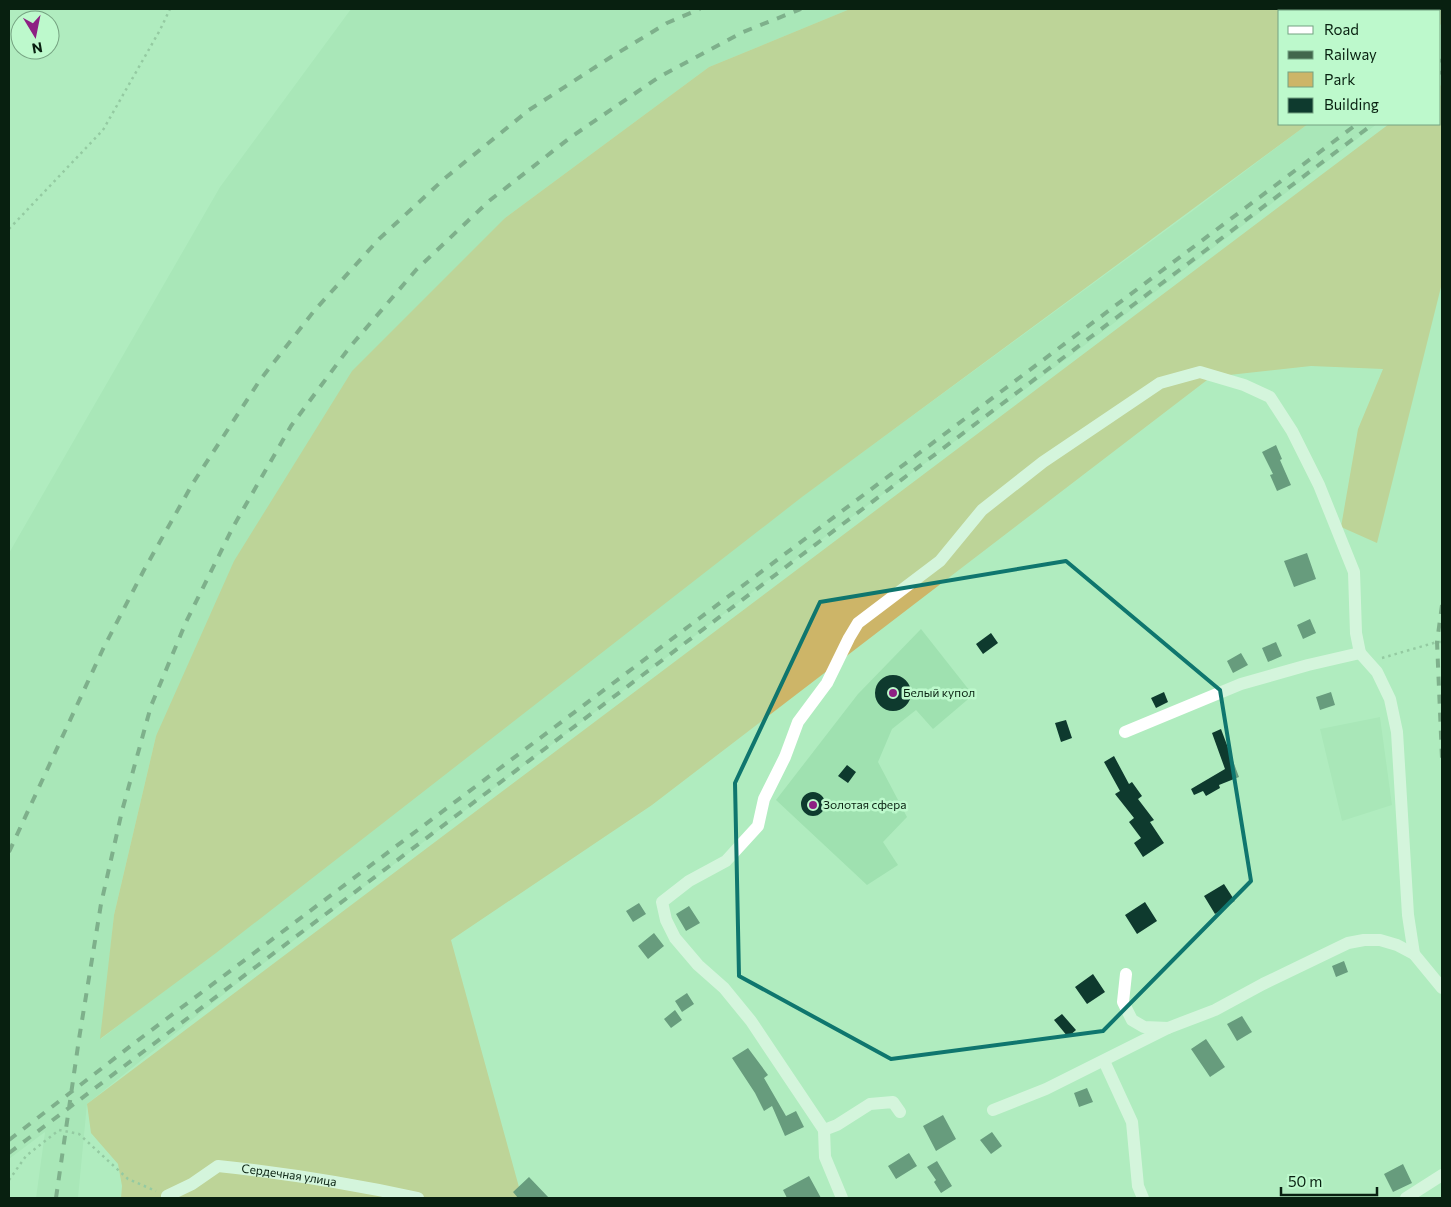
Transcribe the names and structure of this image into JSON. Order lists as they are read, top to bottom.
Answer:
{
  "streets": {
    "street": ["Сердечная улица"]
  },
  "places": ["Белый купол", "Золотая сфера"],
  "legend": [
    "Road",
    "Railway",
    "Park",
    "Building"
  ],
  "scale_bar": "50 m",
  "north": "bottom"
}
